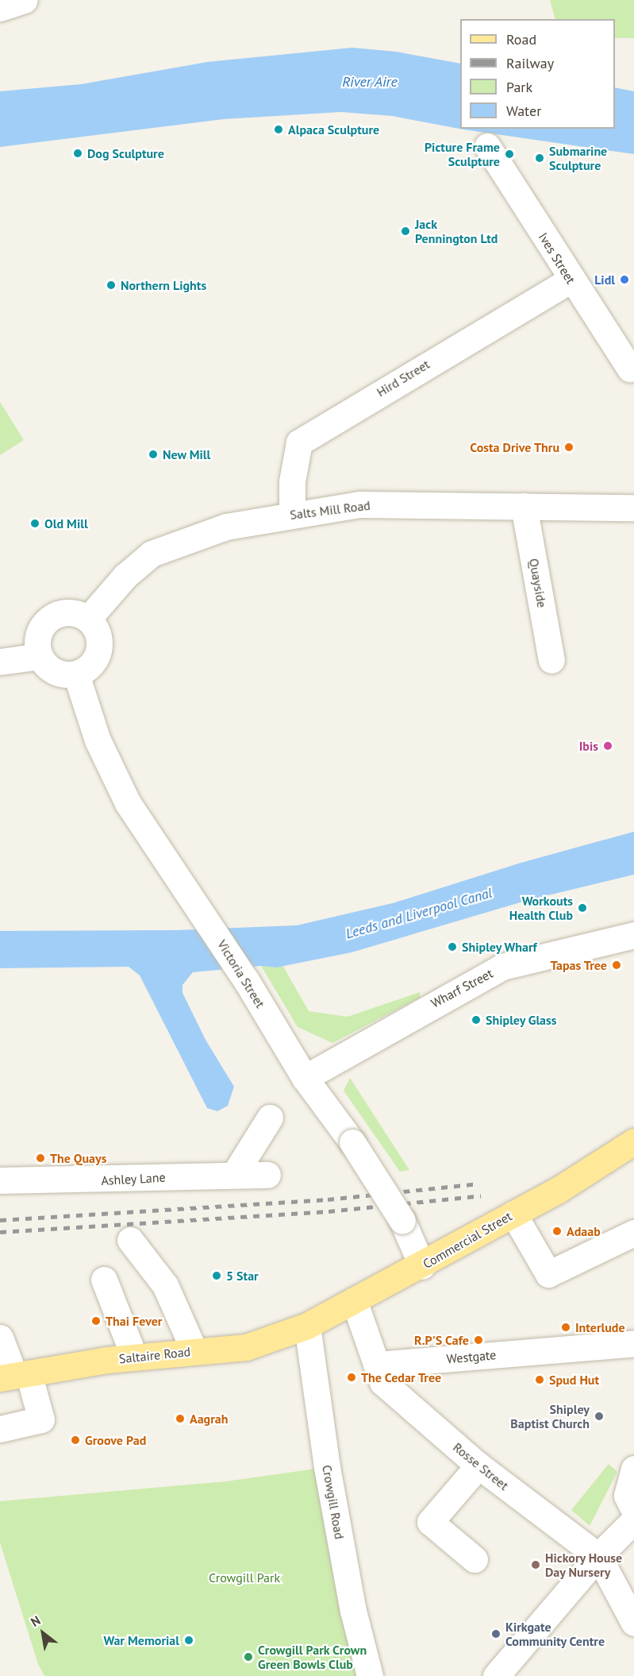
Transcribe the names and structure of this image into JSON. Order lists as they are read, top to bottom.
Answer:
{
  "streets": {
    "main road": ["Commercial Street", "Saltaire Road"],
    "street": [
      "Ives Street",
      "Hird Street",
      "Salts Mill Road",
      "Quayside",
      "Victoria Street",
      "Wharf Street",
      "Ashley Lane",
      "Westgate",
      "Rosse Street",
      "Crowgill Road"
    ]
  },
  "crossings": [
    ["Ives Street", "Hird Street"],
    ["Hird Street", "Salts Mill Road"],
    ["Salts Mill Road", "Quayside"],
    ["Salts Mill Road", "Victoria Street"],
    ["Victoria Street", "Wharf Street"],
    ["Victoria Street", "Commercial Street"],
    ["Commercial Street", "Saltaire Road"],
    ["Commercial Street", "Crowgill Road"],
    ["Saltaire Road", "Crowgill Road"],
    ["Westgate", "Rosse Street"]
  ],
  "water": ["River Aire", "Leeds and Liverpool Canal"],
  "parks": ["Crowgill Park"],
  "places": [
    "Alpaca Sculpture",
    "Dog Sculpture",
    "Picture Frame Sculpture",
    "Submarine Sculpture",
    "Jack Pennington Ltd",
    "Lidl",
    "Northern Lights",
    "Costa Drive Thru",
    "New Mill",
    "Old Mill",
    "Ibis",
    "Workouts Health Club",
    "Shipley Wharf",
    "Tapas Tree",
    "Shipley Glass",
    "The Quays",
    "Adaab",
    "5 Star",
    "Thai Fever",
    "Interlude",
    "R.P'S Cafe",
    "The Cedar Tree",
    "Spud Hut",
    "Shipley Baptist Church",
    "Aagrah",
    "Groove Pad",
    "Hickory House Day Nursery",
    "Kirkgate Community Centre",
    "War Memorial",
    "Crowgill Park Crown Green Bowls Club"
  ],
  "legend": [
    "Road",
    "Railway",
    "Park",
    "Water"
  ],
  "north": "top left"
}
